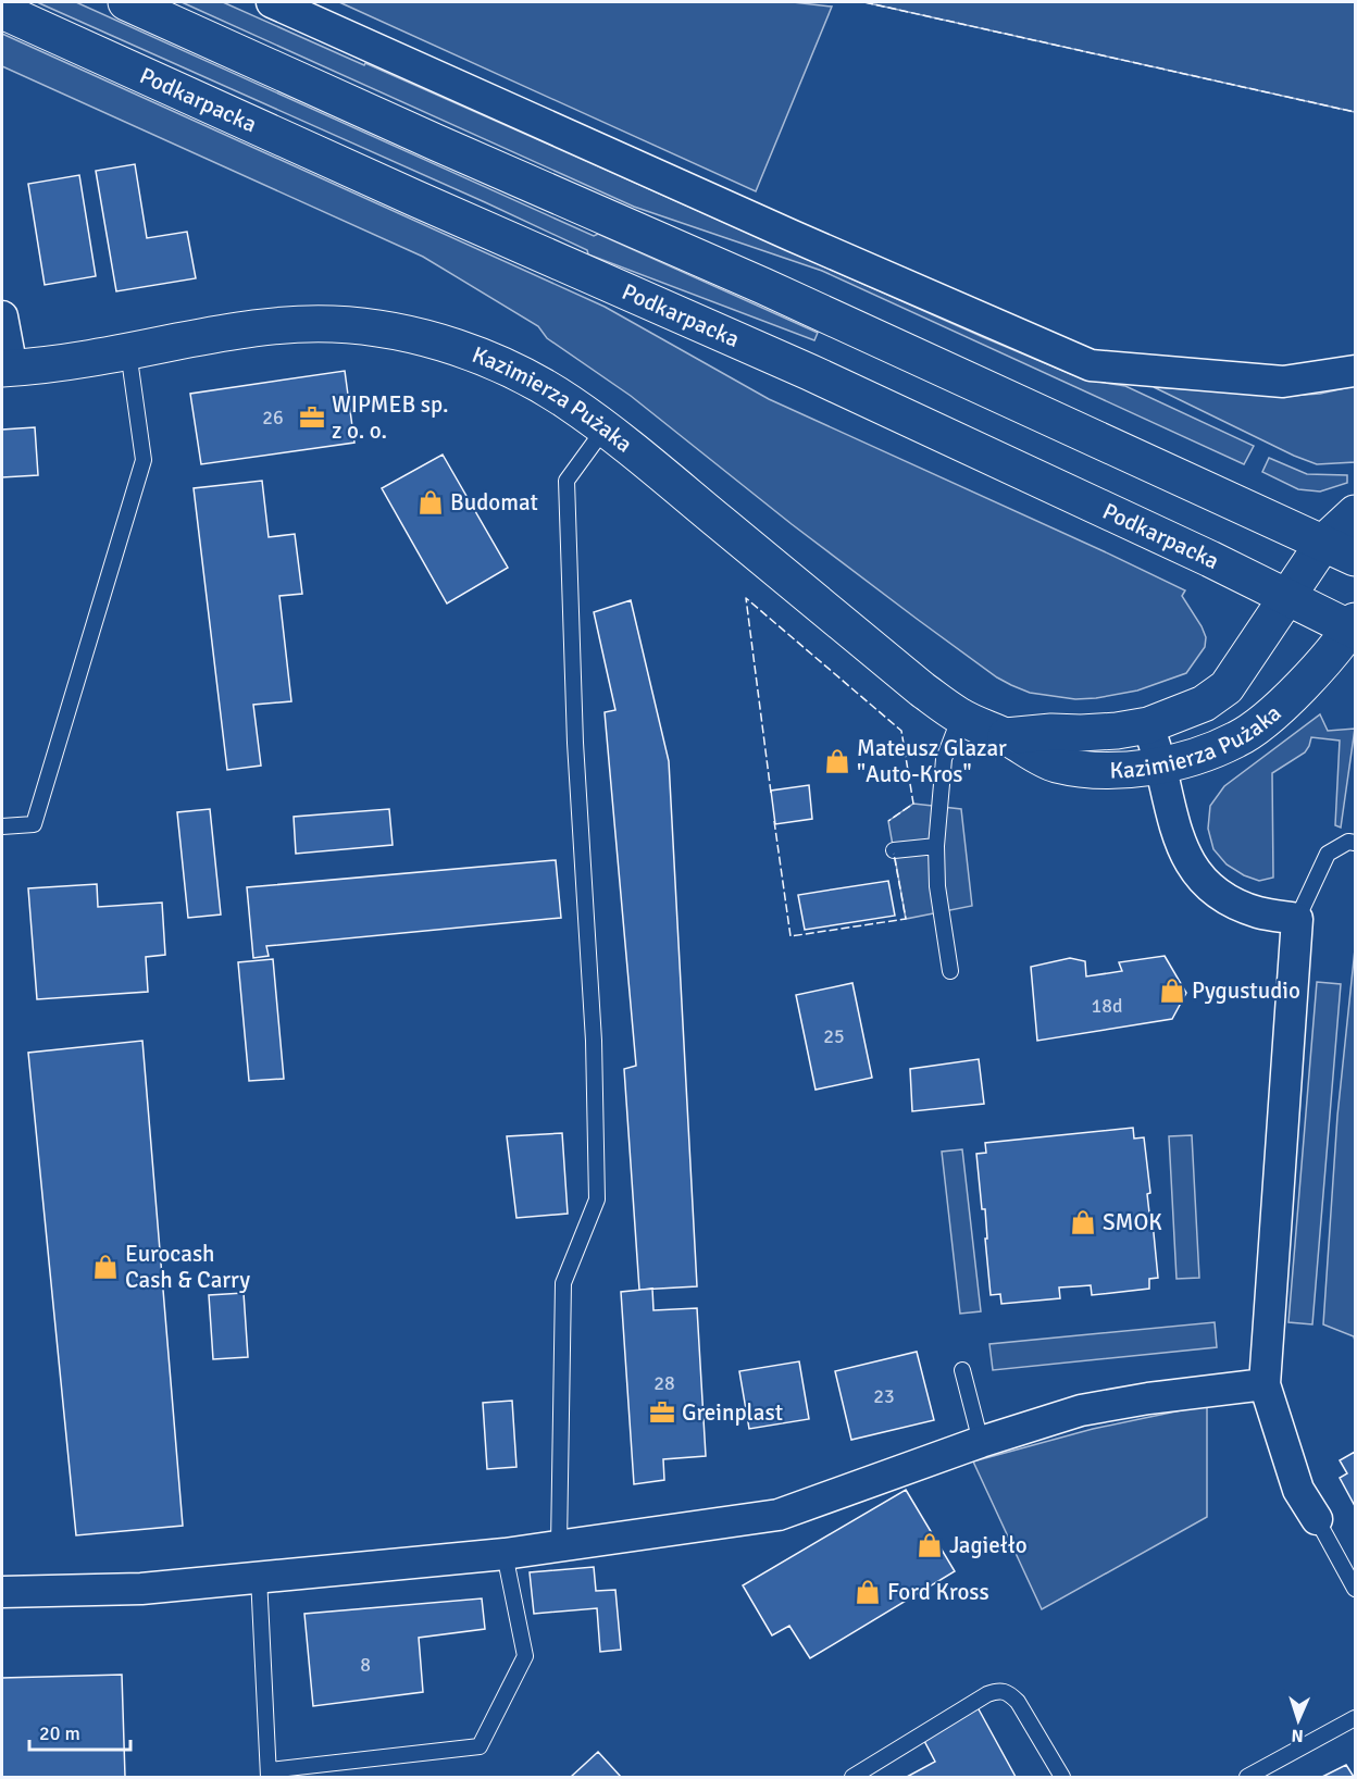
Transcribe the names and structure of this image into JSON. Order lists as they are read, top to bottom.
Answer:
{
  "streets": {
    "main road": ["Podkarpacka", "Kazimierza Pużaka"]
  },
  "crossings": [
    ["Podkarpacka", "Kazimierza Pużaka"]
  ],
  "places": {
    "office": ["WIPMEB sp. z o. o.", "Greinplast"],
    "shop": [
      "Budomat",
      "Mateusz Glazar \"Auto-Kros\"",
      "Pygustudio",
      "SMOK",
      "Eurocash Cash & Carry",
      "Jagiełło",
      "Ford Kross"
    ]
  },
  "house_numbers": [
    "26",
    "18d",
    "25",
    "28",
    "23",
    "8"
  ],
  "scale_bar": "20 m",
  "north": "bottom"
}
